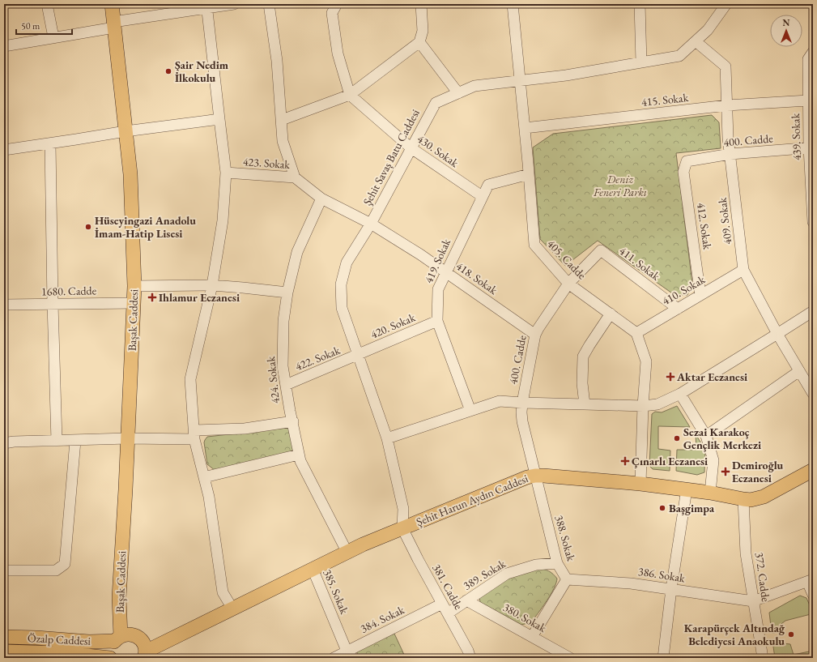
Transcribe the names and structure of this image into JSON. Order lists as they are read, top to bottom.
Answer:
{
  "streets": {
    "main road": ["Başak Caddesi", "Şehit Harun Aydın Caddesi", "Özalp Caddesi"],
    "street": [
      "415. Sokak",
      "439. Sokak",
      "400. Cadde",
      "430. Sokak",
      "Şehit Savaş Batu Caddesi",
      "423. Sokak",
      "409. Sokak",
      "412. Sokak",
      "405. Cadde",
      "419. Sokak",
      "411. Sokak",
      "418. Sokak",
      "410. Sokak",
      "1680. Cadde",
      "420. Sokak",
      "422. Sokak",
      "424. Sokak",
      "388. Sokak",
      "389. Sokak",
      "386. Sokak",
      "372. Cadde",
      "381. Cadde",
      "385. Sokak",
      "380. Sokak",
      "384. Sokak"
    ]
  },
  "crossings": [
    ["415. Sokak", "439. Sokak"],
    ["415. Sokak", "409. Sokak"],
    ["415. Sokak", "405. Cadde"],
    ["439. Sokak", "400. Cadde"],
    ["400. Cadde", "409. Sokak"],
    ["400. Cadde", "412. Sokak"],
    ["400. Cadde", "405. Cadde"],
    ["400. Cadde", "411. Sokak"],
    ["400. Cadde", "418. Sokak"],
    ["400. Cadde", "Şehit Harun Aydın Caddesi"],
    ["400. Cadde", "388. Sokak"],
    ["430. Sokak", "Şehit Savaş Batu Caddesi"],
    ["430. Sokak", "419. Sokak"],
    ["Şehit Savaş Batu Caddesi", "423. Sokak"],
    ["Şehit Savaş Batu Caddesi", "409. Sokak"],
    ["Şehit Savaş Batu Caddesi", "405. Cadde"],
    ["Şehit Savaş Batu Caddesi", "418. Sokak"],
    ["Şehit Savaş Batu Caddesi", "420. Sokak"],
    ["Şehit Savaş Batu Caddesi", "422. Sokak"],
    ["Şehit Savaş Batu Caddesi", "Şehit Harun Aydın Caddesi"],
    ["Şehit Savaş Batu Caddesi", "381. Cadde"],
    ["423. Sokak", "418. Sokak"],
    ["423. Sokak", "424. Sokak"],
    ["409. Sokak", "410. Sokak"],
    ["412. Sokak", "410. Sokak"],
    ["405. Cadde", "419. Sokak"],
    ["405. Cadde", "410. Sokak"],
    ["419. Sokak", "418. Sokak"],
    ["419. Sokak", "420. Sokak"],
    ["411. Sokak", "410. Sokak"],
    ["1680. Cadde", "Başak Caddesi"],
    ["Başak Caddesi", "Özalp Caddesi"],
    ["420. Sokak", "422. Sokak"],
    ["422. Sokak", "424. Sokak"],
    ["424. Sokak", "Şehit Harun Aydın Caddesi"],
    ["Şehit Harun Aydın Caddesi", "388. Sokak"],
    ["Şehit Harun Aydın Caddesi", "372. Cadde"],
    ["Şehit Harun Aydın Caddesi", "381. Cadde"],
    ["Şehit Harun Aydın Caddesi", "385. Sokak"],
    ["Şehit Harun Aydın Caddesi", "Özalp Caddesi"],
    ["388. Sokak", "389. Sokak"],
    ["388. Sokak", "386. Sokak"],
    ["388. Sokak", "380. Sokak"],
    ["389. Sokak", "381. Cadde"],
    ["389. Sokak", "380. Sokak"],
    ["386. Sokak", "372. Cadde"],
    ["381. Cadde", "384. Sokak"],
    ["385. Sokak", "384. Sokak"]
  ],
  "parks": ["Deniz Feneri Parkı"],
  "places": {
    "other": [
      "Şair Nedim İlkokulu",
      "Hüseyingazi Anadolu İmam-Hatip Lisesi",
      "Sezai Karakoç Gençlik Merkezi",
      "Başgimpa",
      "Karapürçek Altındağ Belediyesi Anaokulu"
    ],
    "health": [
      "Ihlamur Eczanesi",
      "Aktar Eczanesi",
      "Çınarlı Eczanesi",
      "Demiroğlu Eczanesi"
    ]
  },
  "scale_bar": "50 m",
  "north": "top"
}
